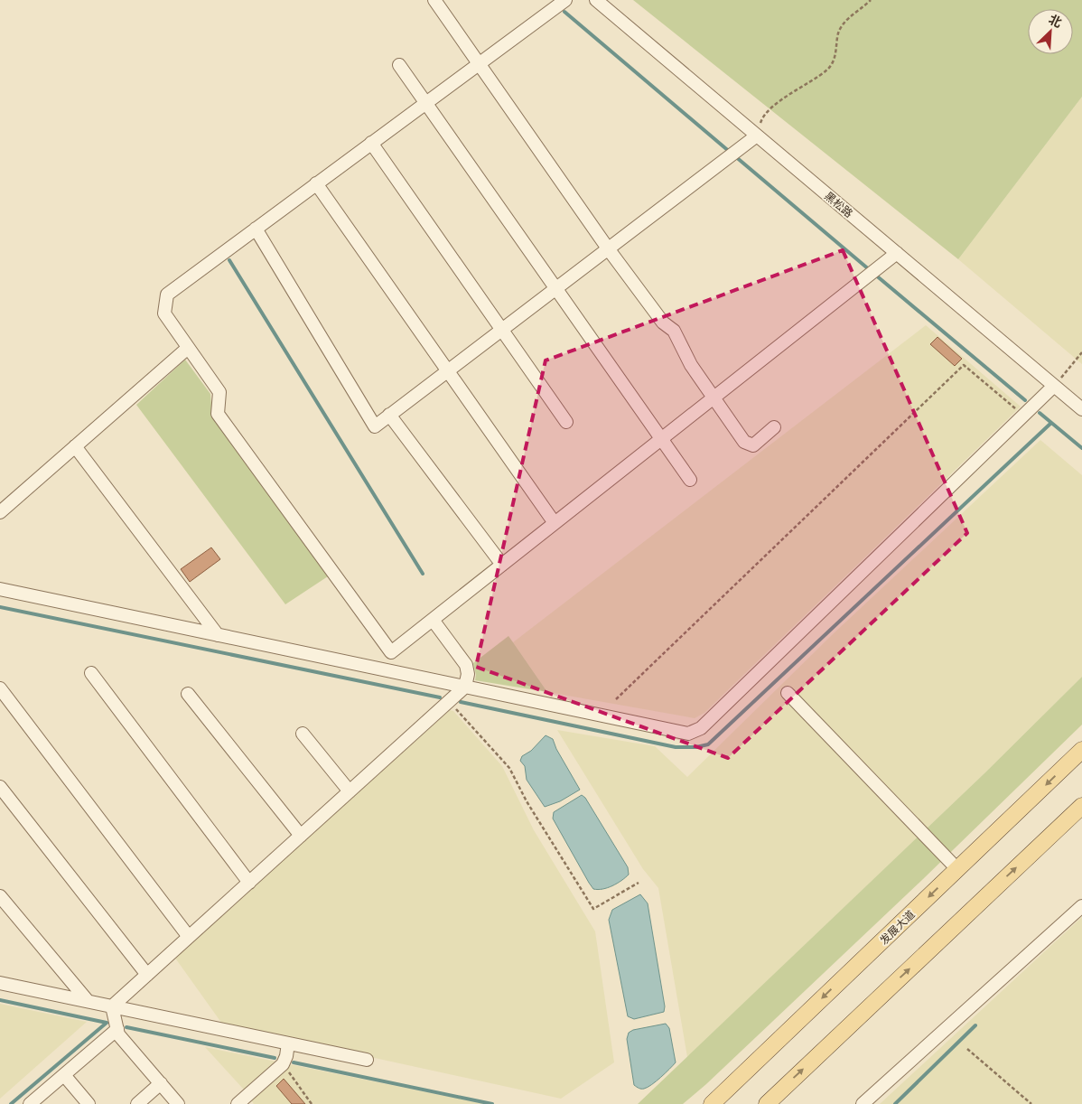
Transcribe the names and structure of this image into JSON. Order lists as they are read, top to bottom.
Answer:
{
  "streets": {
    "main road": ["发展大道"],
    "street": ["黑松路"]
  },
  "north": "top right"
}
